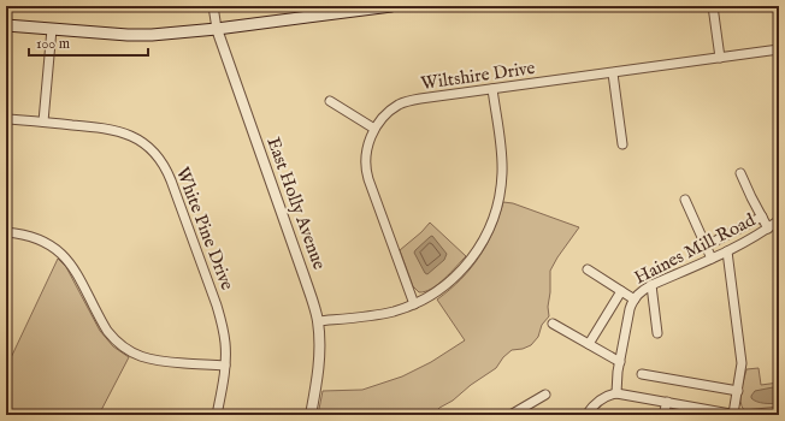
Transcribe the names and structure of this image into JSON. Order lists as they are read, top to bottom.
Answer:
{
  "streets": {
    "street": [
      "Wiltshire Drive",
      "East Holly Avenue",
      "White Pine Drive",
      "Haines Mill Road"
    ]
  },
  "scale_bar": "100 m"
}
